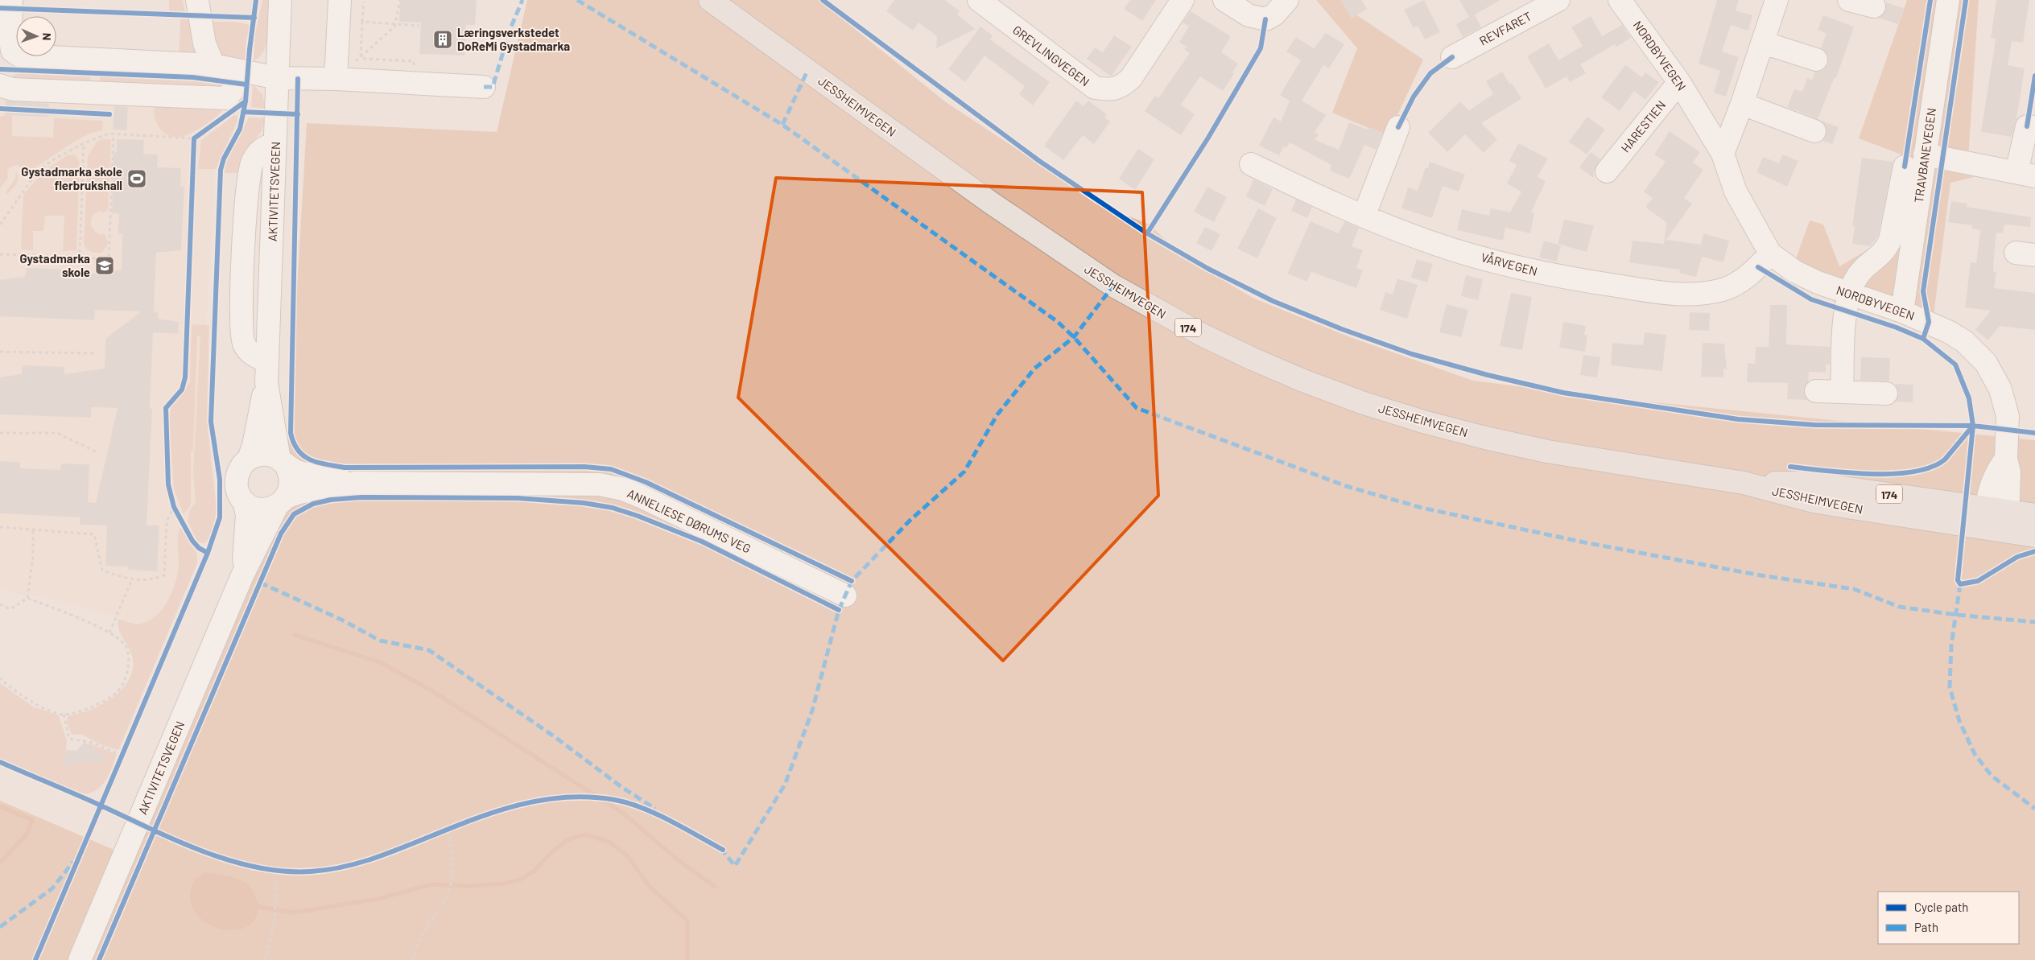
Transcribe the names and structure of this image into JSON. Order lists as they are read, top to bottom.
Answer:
{
  "streets": {
    "main road": ["JESSHEIMVEGEN", "174"],
    "street": [
      "REVFARET",
      "GREVLINGVEGEN",
      "NORDBYVEGEN",
      "HARESTIEN",
      "TRAVBANEVEGEN",
      "AKTIVITETSVEGEN",
      "VÅRVEGEN",
      "ANNELIESE DØRUMS VEG"
    ]
  },
  "crossings": [
    ["NORDBYVEGEN", "JESSHEIMVEGEN"],
    ["NORDBYVEGEN", "HARESTIEN"],
    ["NORDBYVEGEN", "TRAVBANEVEGEN"],
    ["NORDBYVEGEN", "VÅRVEGEN"],
    ["AKTIVITETSVEGEN", "ANNELIESE DØRUMS VEG"]
  ],
  "places": {
    "building": ["Læringsverkstedet DoReMi Gystadmarka"],
    "sports": ["Gystadmarka skole flerbrukshall"],
    "school or university": ["Gystadmarka skole"]
  },
  "legend": ["Cycle path", "Path"],
  "north": "right"
}
